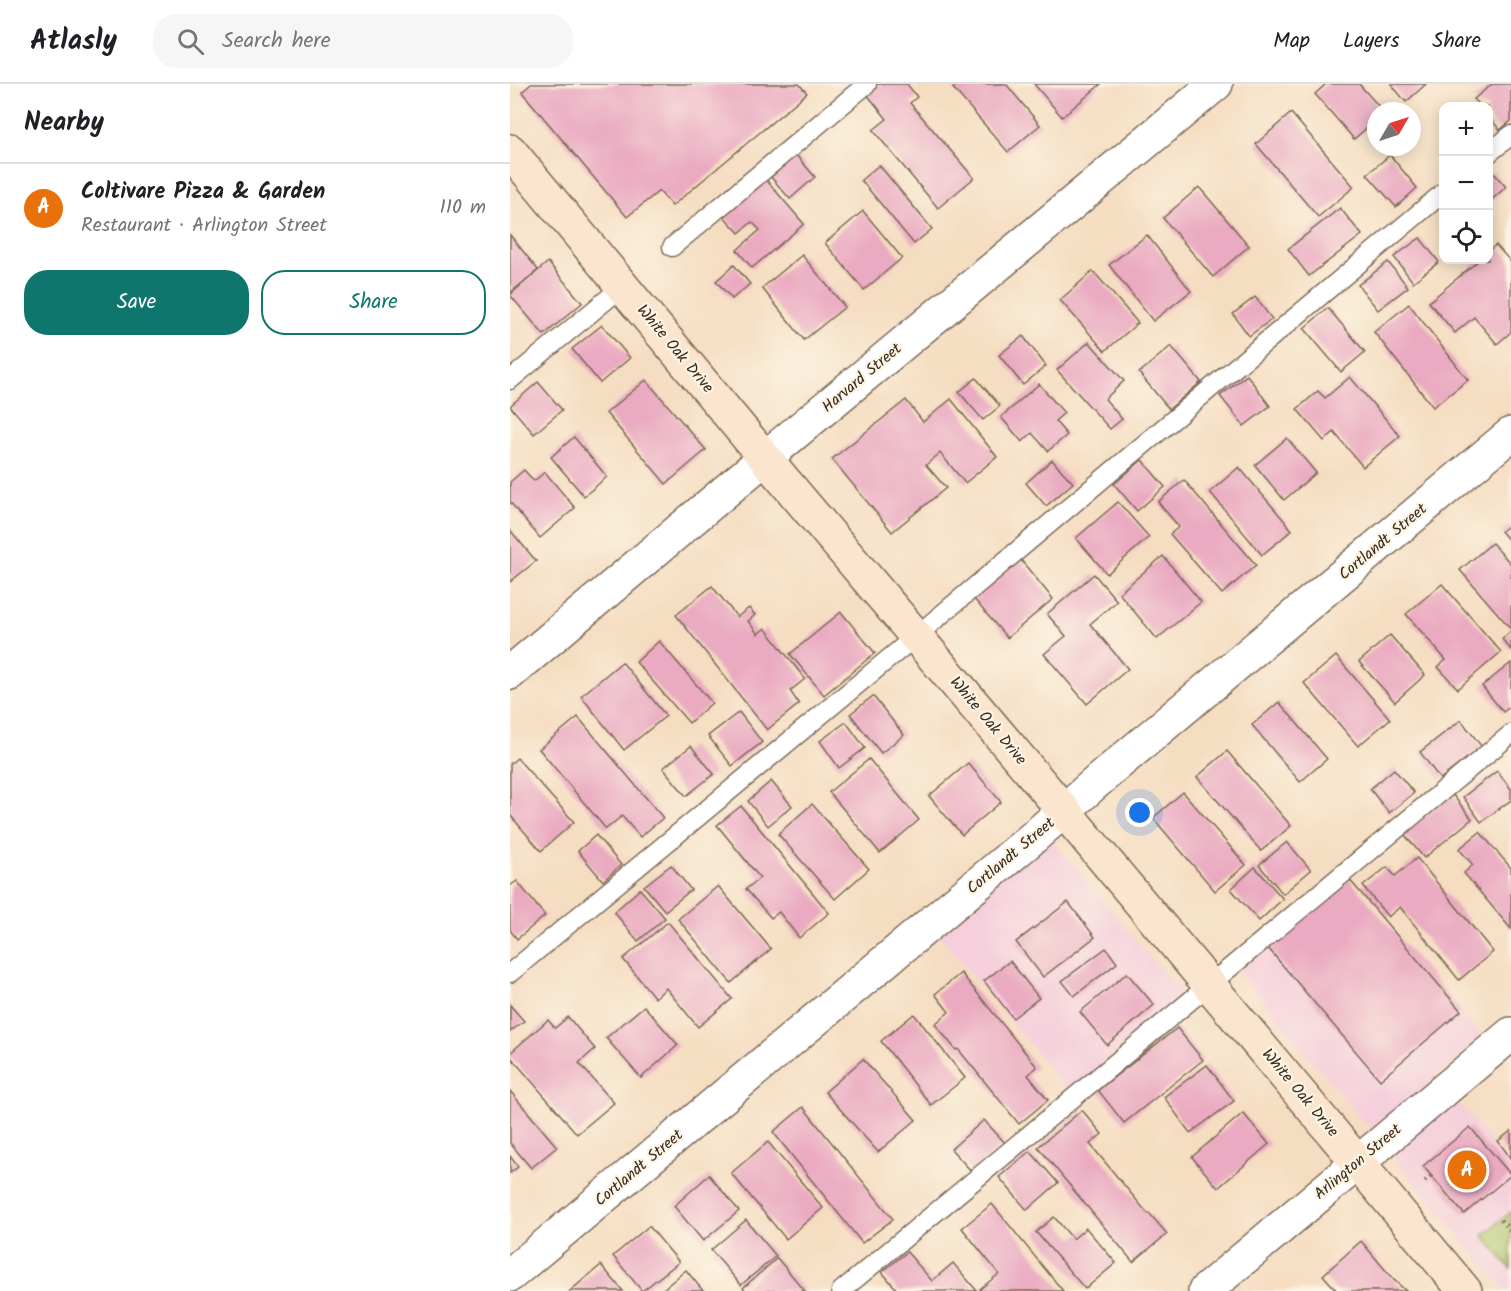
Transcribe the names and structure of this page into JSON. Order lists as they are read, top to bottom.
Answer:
{
  "streets": {
    "main road": ["White Oak Drive"],
    "street": ["Harvard Street", "Cortlandt Street", "Arlington Street"]
  },
  "crossings": [
    ["White Oak Drive", "Harvard Street"],
    ["White Oak Drive", "Cortlandt Street"],
    ["White Oak Drive", "Arlington Street"]
  ],
  "north": "top right",
  "page": {
    "header": "Atlasly",
    "search": "Search here",
    "nav": ["Map", "Layers", "Share"],
    "heading": "Nearby",
    "map_buttons": ["+", "−"],
    "list": [
      {
        "mark": "A",
        "name": "Coltivare Pizza & Garden",
        "note": "Restaurant · Arlington Street",
        "value": "110 m"
      }
    ],
    "buttons": ["Save", "Share"],
    "pins": "A"
  }
}
